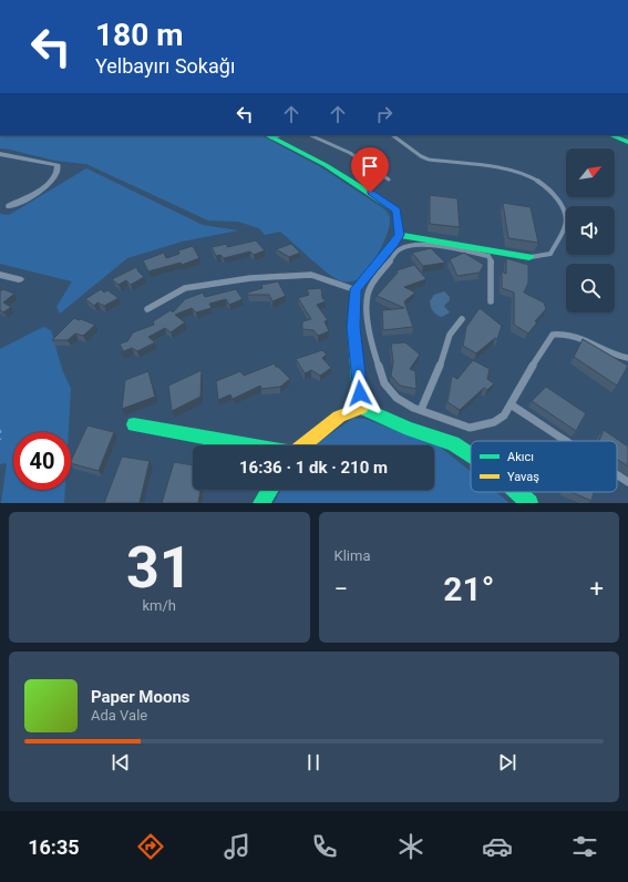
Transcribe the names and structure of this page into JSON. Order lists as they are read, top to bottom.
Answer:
{
  "legend": ["Akıcı", "Yavaş"],
  "north": "top right",
  "page": {
    "turn": ["180 m", "Yelbayırı Sokağı"],
    "limit": "40",
    "trip": "16:36 · 1 dk · 210 m",
    "tile": [
      ["31", "km/h"],
      "Klima"
    ],
    "heat": ["−", "21°", "+"],
    "song": ["Paper Moons", "Ada Vale"],
    "tabs": "16:35"
  }
}
